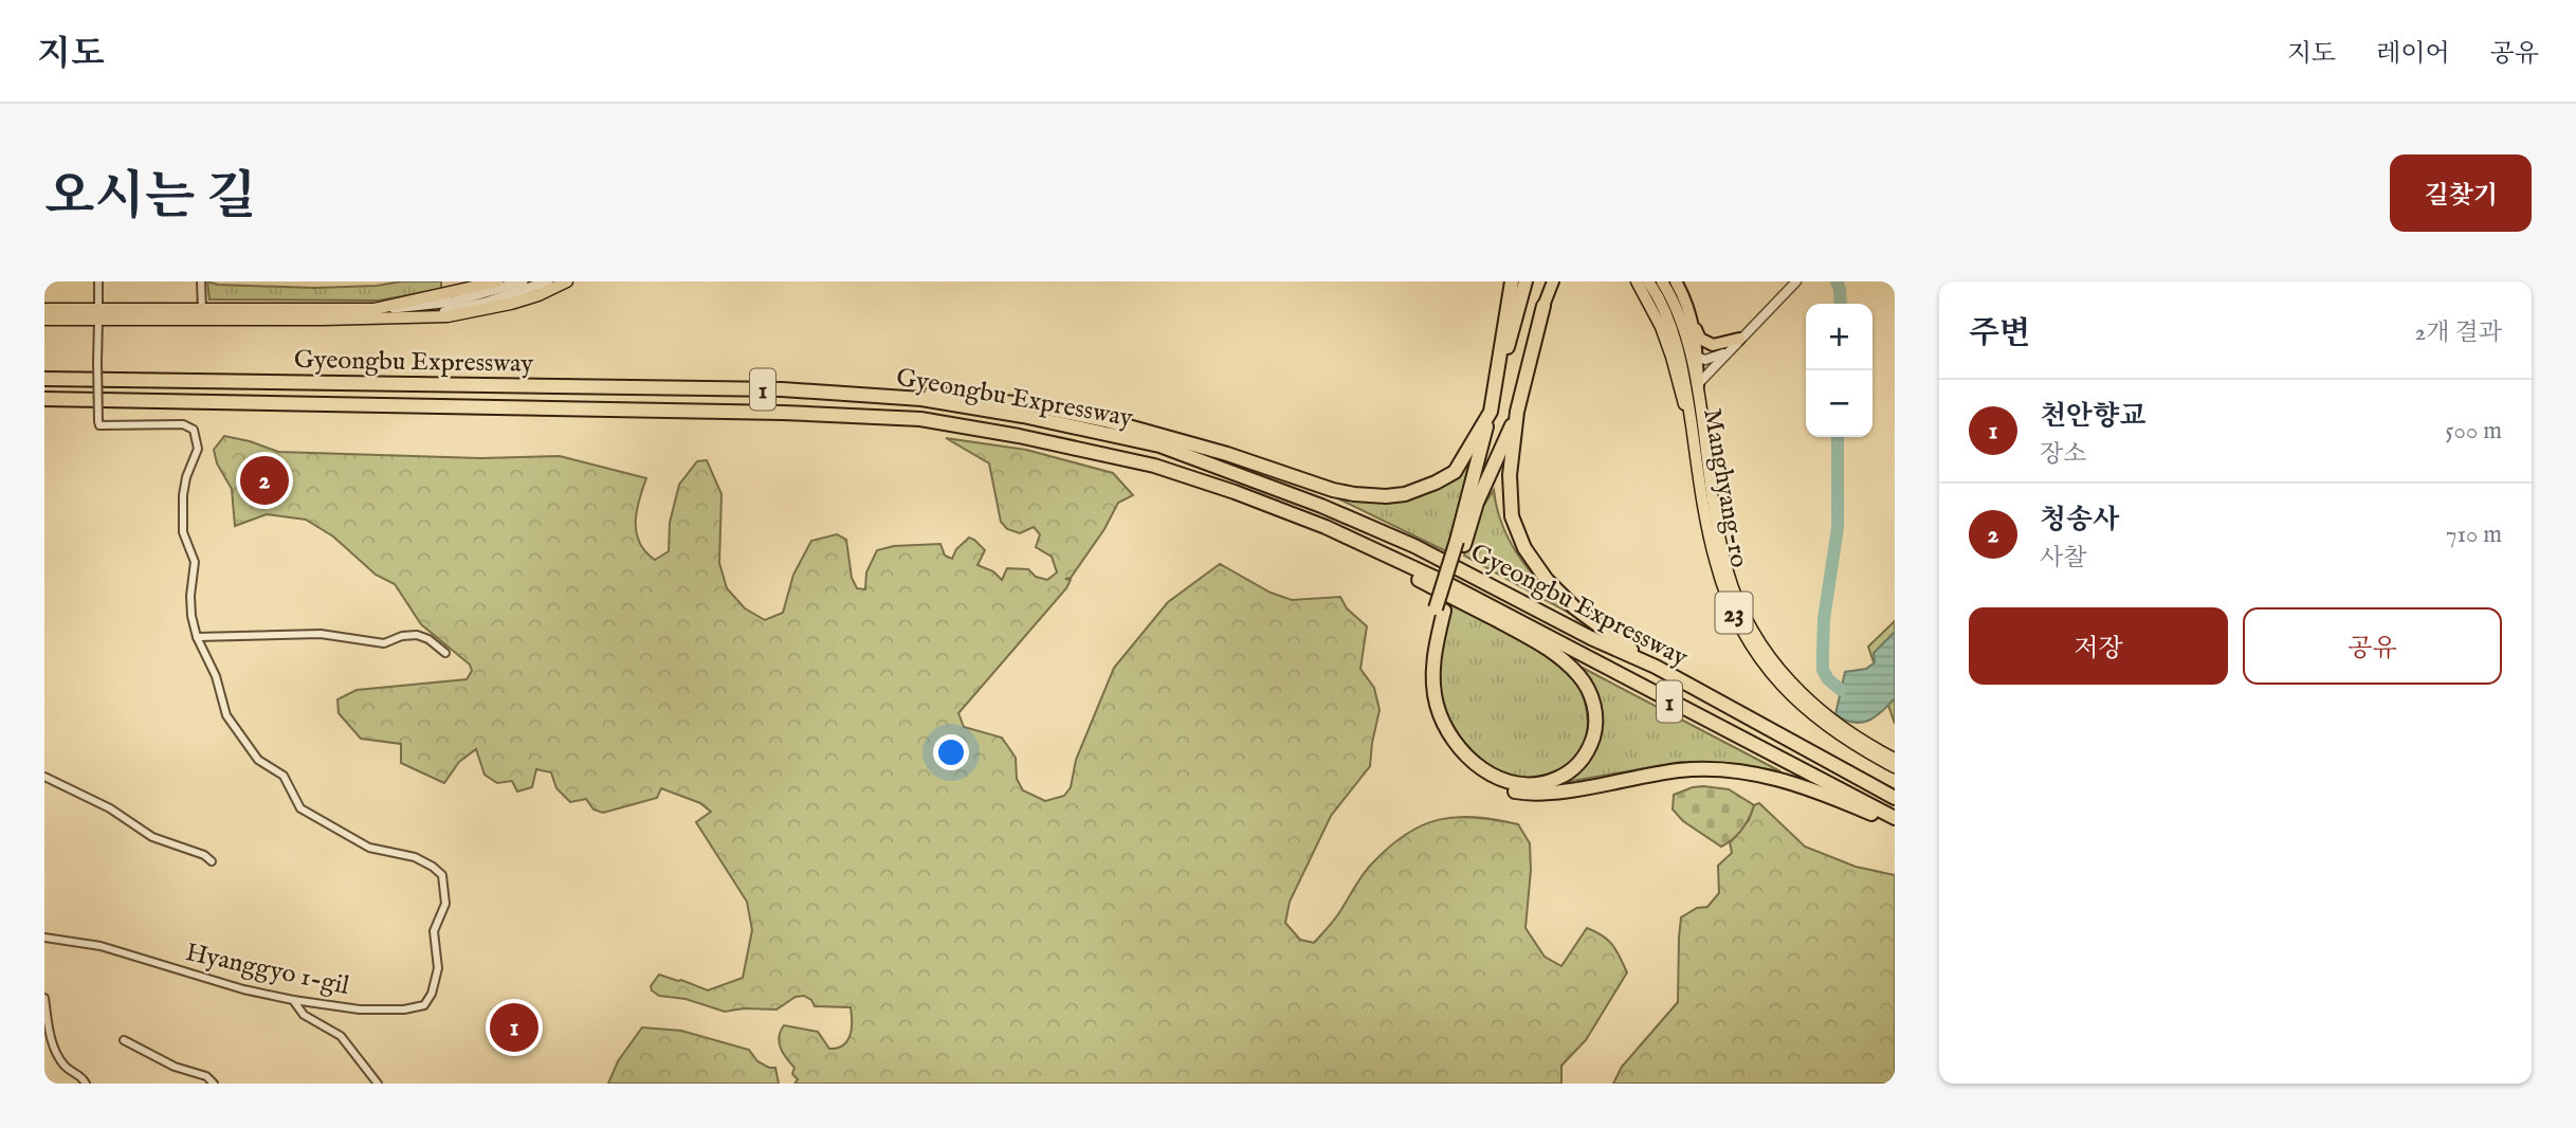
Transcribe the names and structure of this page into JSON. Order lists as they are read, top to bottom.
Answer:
{
  "streets": {
    "highway": ["Gyeongbu Expressway", "1"],
    "main road": ["Manghyang-ro", "23"],
    "street": ["Hyanggyo 1-gil"]
  },
  "page": {
    "header": "지도",
    "nav": ["지도", "레이어", "공유"],
    "title": "오시는 길",
    "buttons": [
      "길찾기",
      ["저장", "공유"]
    ],
    "heading": ["주변", "2개 결과"],
    "map_buttons": ["+", "−"],
    "list": [
      {
        "mark": "1",
        "name": "천안향교",
        "note": "장소",
        "value": "500 m"
      },
      {
        "mark": "2",
        "name": "청송사",
        "note": "사찰",
        "value": "710 m"
      }
    ],
    "pins": ["2", "1"]
  }
}
